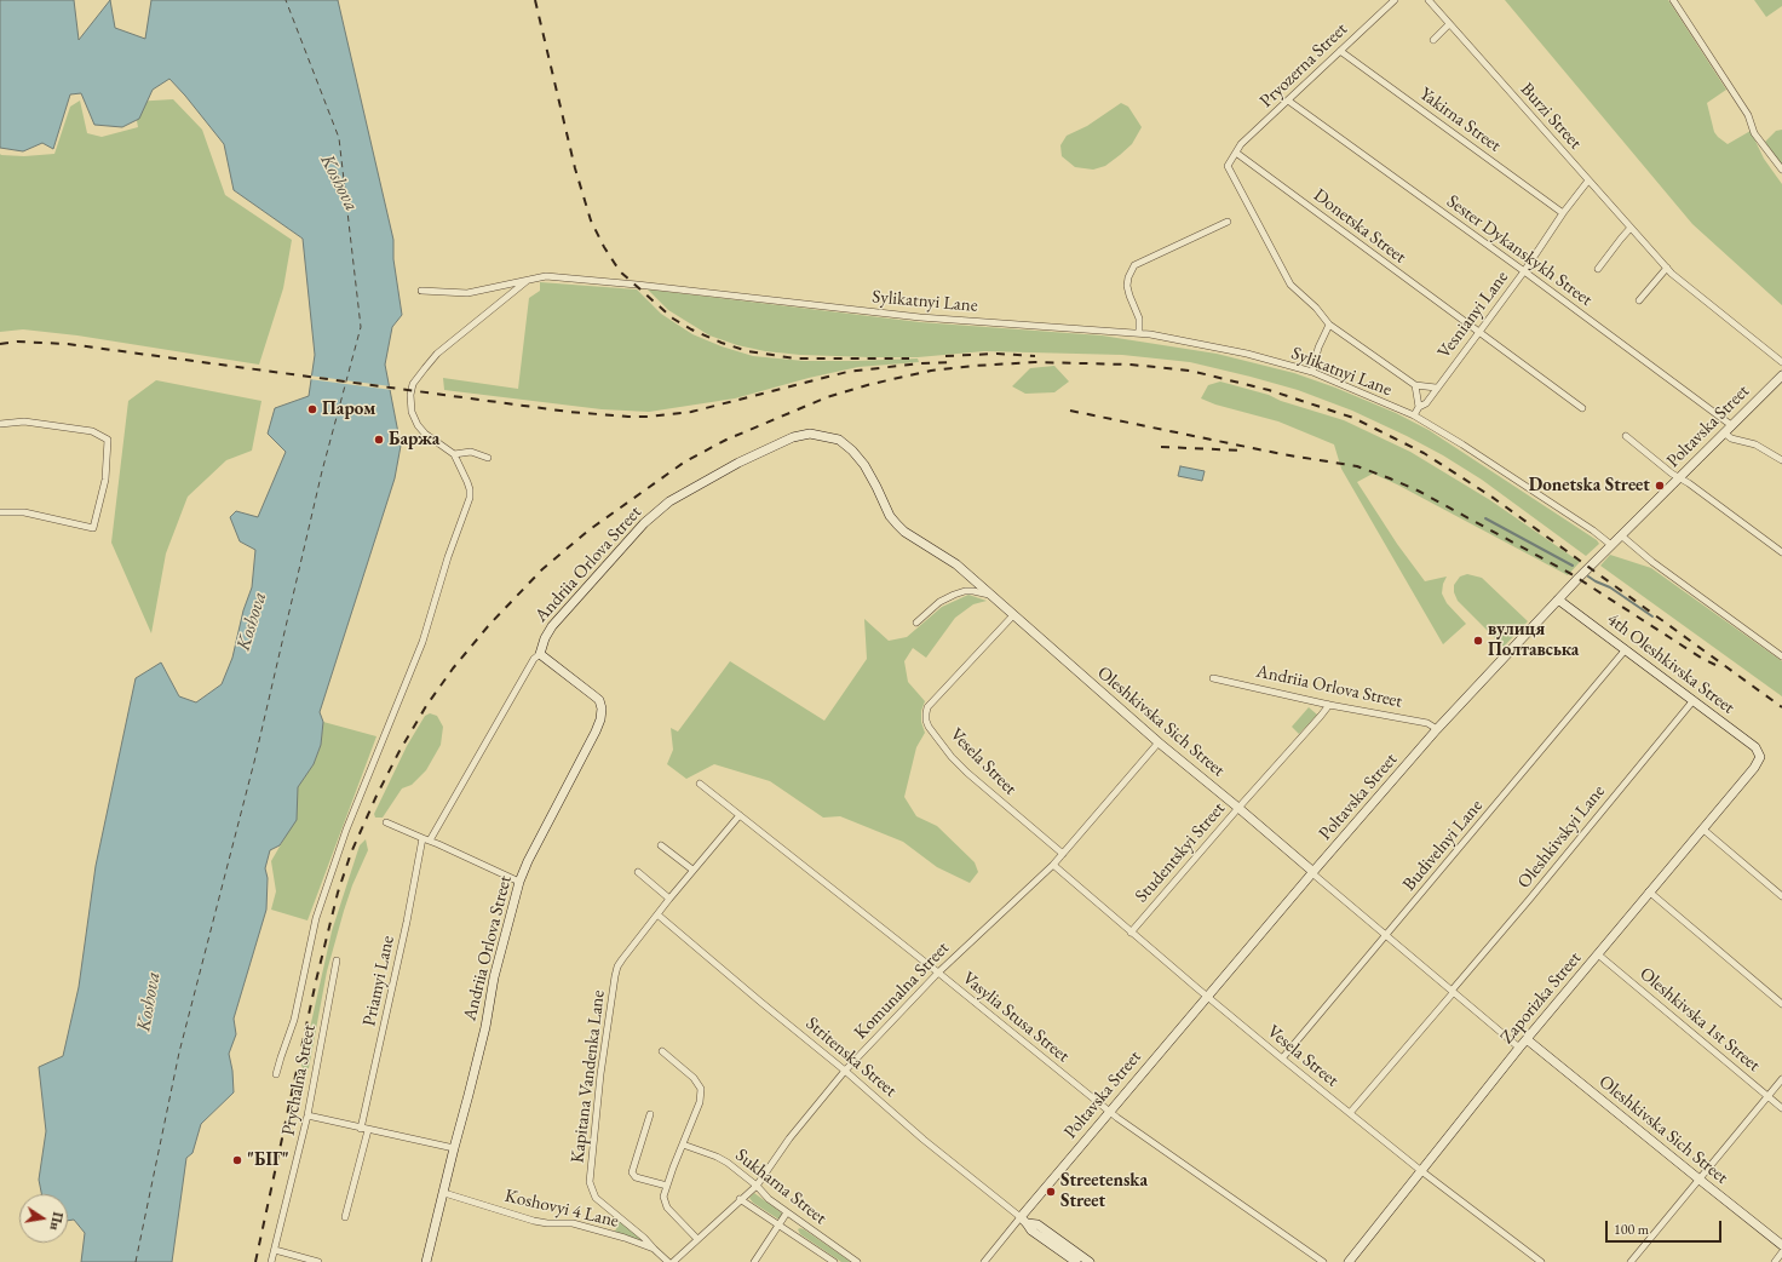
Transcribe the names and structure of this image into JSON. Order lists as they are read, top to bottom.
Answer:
{
  "streets": {
    "street": [
      "Pryozerna Street",
      "Burzi Street",
      "Yakirna Street",
      "Donetska Street",
      "Sester Dykanskykh Street",
      "Sylikatnyi Lane",
      "Vesnianyi Lane",
      "Poltavska Street",
      "Andriia Orlova Street",
      "4th Oleshkivska Street",
      "Oleshkivska Sich Street",
      "Vesela Street",
      "Oleshkivskyi Lane",
      "Budivelnyi Lane",
      "Studentskyi Street",
      "Priamyi Lane",
      "Komunalna Street",
      "Zaporizka Street",
      "Vasylia Stusa Street",
      "Oleshkivska 1st Street",
      "Stritenska Street",
      "Kapitana Vandenka Lane",
      "Prychalna Street",
      "Sukharna Street",
      "Koshovyi 4 Lane"
    ]
  },
  "crossings": [
    ["Pryozerna Street", "Yakirna Street"],
    ["Pryozerna Street", "Donetska Street"],
    ["Pryozerna Street", "Sester Dykanskykh Street"],
    ["Burzi Street", "Vesnianyi Lane"],
    ["Yakirna Street", "Vesnianyi Lane"],
    ["Donetska Street", "Vesnianyi Lane"],
    ["Sester Dykanskykh Street", "Vesnianyi Lane"],
    ["Sester Dykanskykh Street", "Poltavska Street"],
    ["Sylikatnyi Lane", "Vesnianyi Lane"],
    ["Sylikatnyi Lane", "Poltavska Street"],
    ["Poltavska Street", "Andriia Orlova Street"],
    ["Poltavska Street", "4th Oleshkivska Street"],
    ["Poltavska Street", "Oleshkivska Sich Street"],
    ["Poltavska Street", "Vesela Street"],
    ["Poltavska Street", "Vasylia Stusa Street"],
    ["Poltavska Street", "Stritenska Street"],
    ["Andriia Orlova Street", "Oleshkivska Sich Street"],
    ["Andriia Orlova Street", "Studentskyi Street"],
    ["Andriia Orlova Street", "Koshovyi 4 Lane"],
    ["4th Oleshkivska Street", "Oleshkivskyi Lane"],
    ["4th Oleshkivska Street", "Budivelnyi Lane"],
    ["4th Oleshkivska Street", "Zaporizka Street"],
    ["Oleshkivska Sich Street", "Vesela Street"],
    ["Oleshkivska Sich Street", "Oleshkivskyi Lane"],
    ["Oleshkivska Sich Street", "Budivelnyi Lane"],
    ["Oleshkivska Sich Street", "Studentskyi Street"],
    ["Oleshkivska Sich Street", "Komunalna Street"],
    ["Oleshkivska Sich Street", "Zaporizka Street"],
    ["Vesela Street", "Oleshkivskyi Lane"],
    ["Vesela Street", "Budivelnyi Lane"],
    ["Vesela Street", "Studentskyi Street"],
    ["Vesela Street", "Komunalna Street"],
    ["Vesela Street", "Zaporizka Street"],
    ["Komunalna Street", "Vasylia Stusa Street"],
    ["Komunalna Street", "Stritenska Street"],
    ["Komunalna Street", "Sukharna Street"],
    ["Zaporizka Street", "Oleshkivska 1st Street"],
    ["Vasylia Stusa Street", "Kapitana Vandenka Lane"],
    ["Stritenska Street", "Kapitana Vandenka Lane"],
    ["Kapitana Vandenka Lane", "Koshovyi 4 Lane"]
  ],
  "water": ["Koshova"],
  "places": [
    "Паром",
    "Баржа",
    "Donetska Street",
    "вулиця Полтавська",
    "\"БІГ\"",
    "Streetenska Street"
  ],
  "scale_bar": "100 m",
  "north": "right"
}
